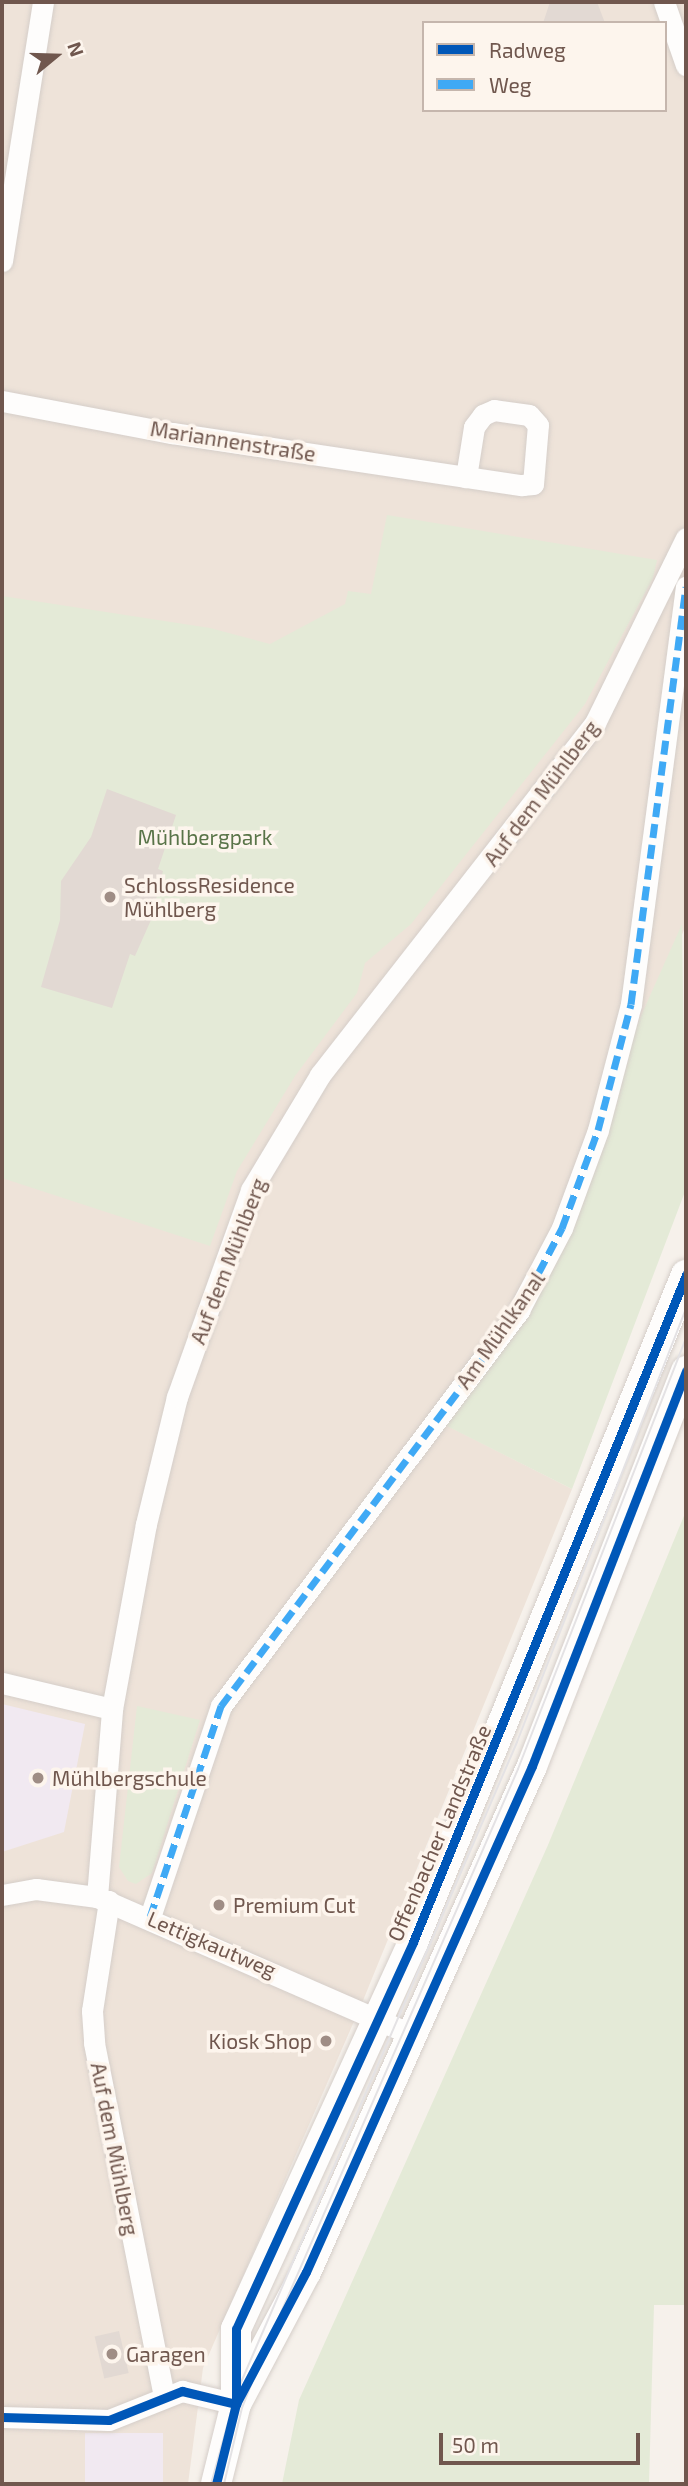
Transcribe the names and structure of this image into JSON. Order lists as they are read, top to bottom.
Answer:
{
  "streets": {
    "main road": ["Offenbacher Landstraße"],
    "street": [
      "Mariannenstraße",
      "Auf dem Mühlberg",
      "Am Mühlkanal",
      "Lettigkautweg"
    ]
  },
  "crossings": [
    ["Auf dem Mühlberg", "Lettigkautweg"],
    ["Am Mühlkanal", "Lettigkautweg"],
    ["Offenbacher Landstraße", "Lettigkautweg"]
  ],
  "parks": ["Mühlbergpark"],
  "places": [
    "SchlossResidence Mühlberg",
    "Mühlbergschule",
    "Premium Cut",
    "Kiosk Shop",
    "Garagen"
  ],
  "legend": ["Radweg", "Weg"],
  "scale_bar": "50 m",
  "north": "right"
}
